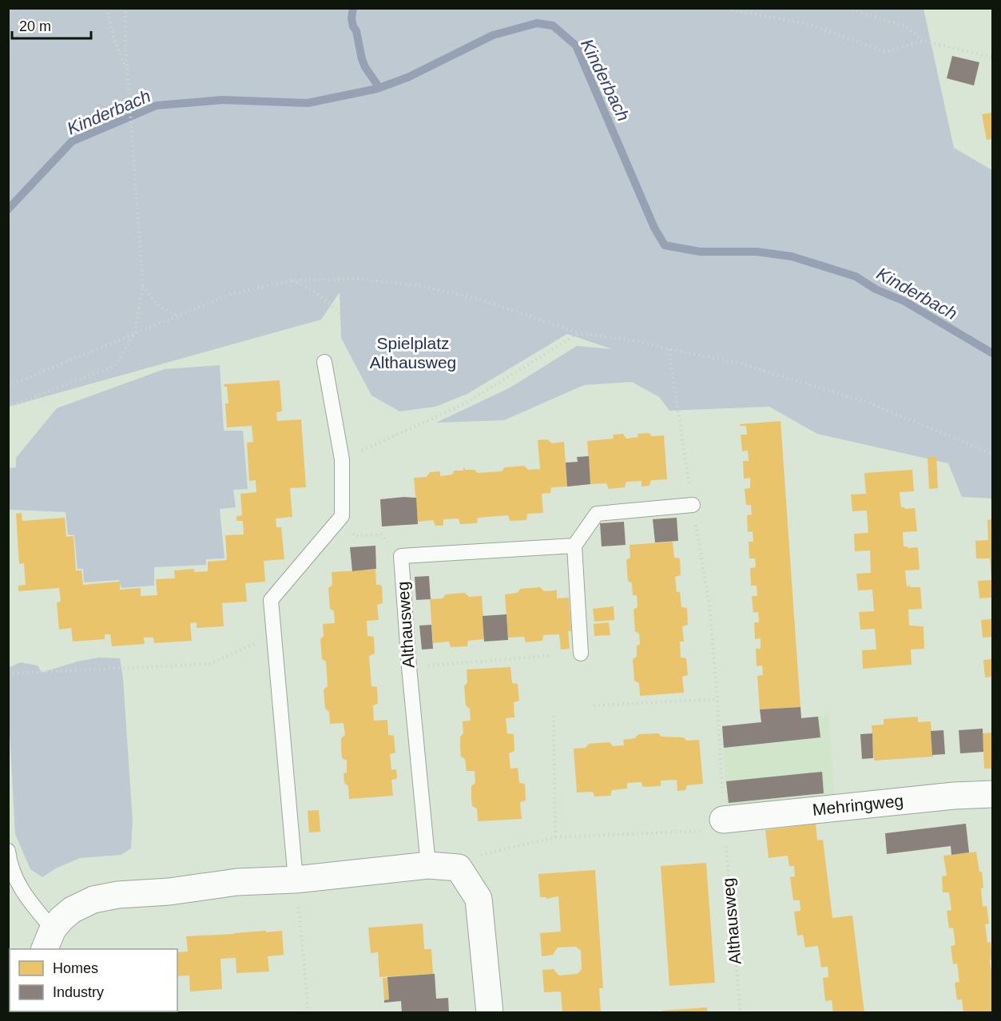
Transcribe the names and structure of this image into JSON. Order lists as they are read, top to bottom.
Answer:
{
  "streets": {
    "street": ["Mehringweg"],
    "lane": ["Althausweg"]
  },
  "crossings": [
    ["Althausweg", "Mehringweg"]
  ],
  "water": ["Kinderbach"],
  "parks": ["Spielplatz Althausweg"],
  "legend": ["Homes", "Industry"],
  "scale_bar": "20 m"
}
